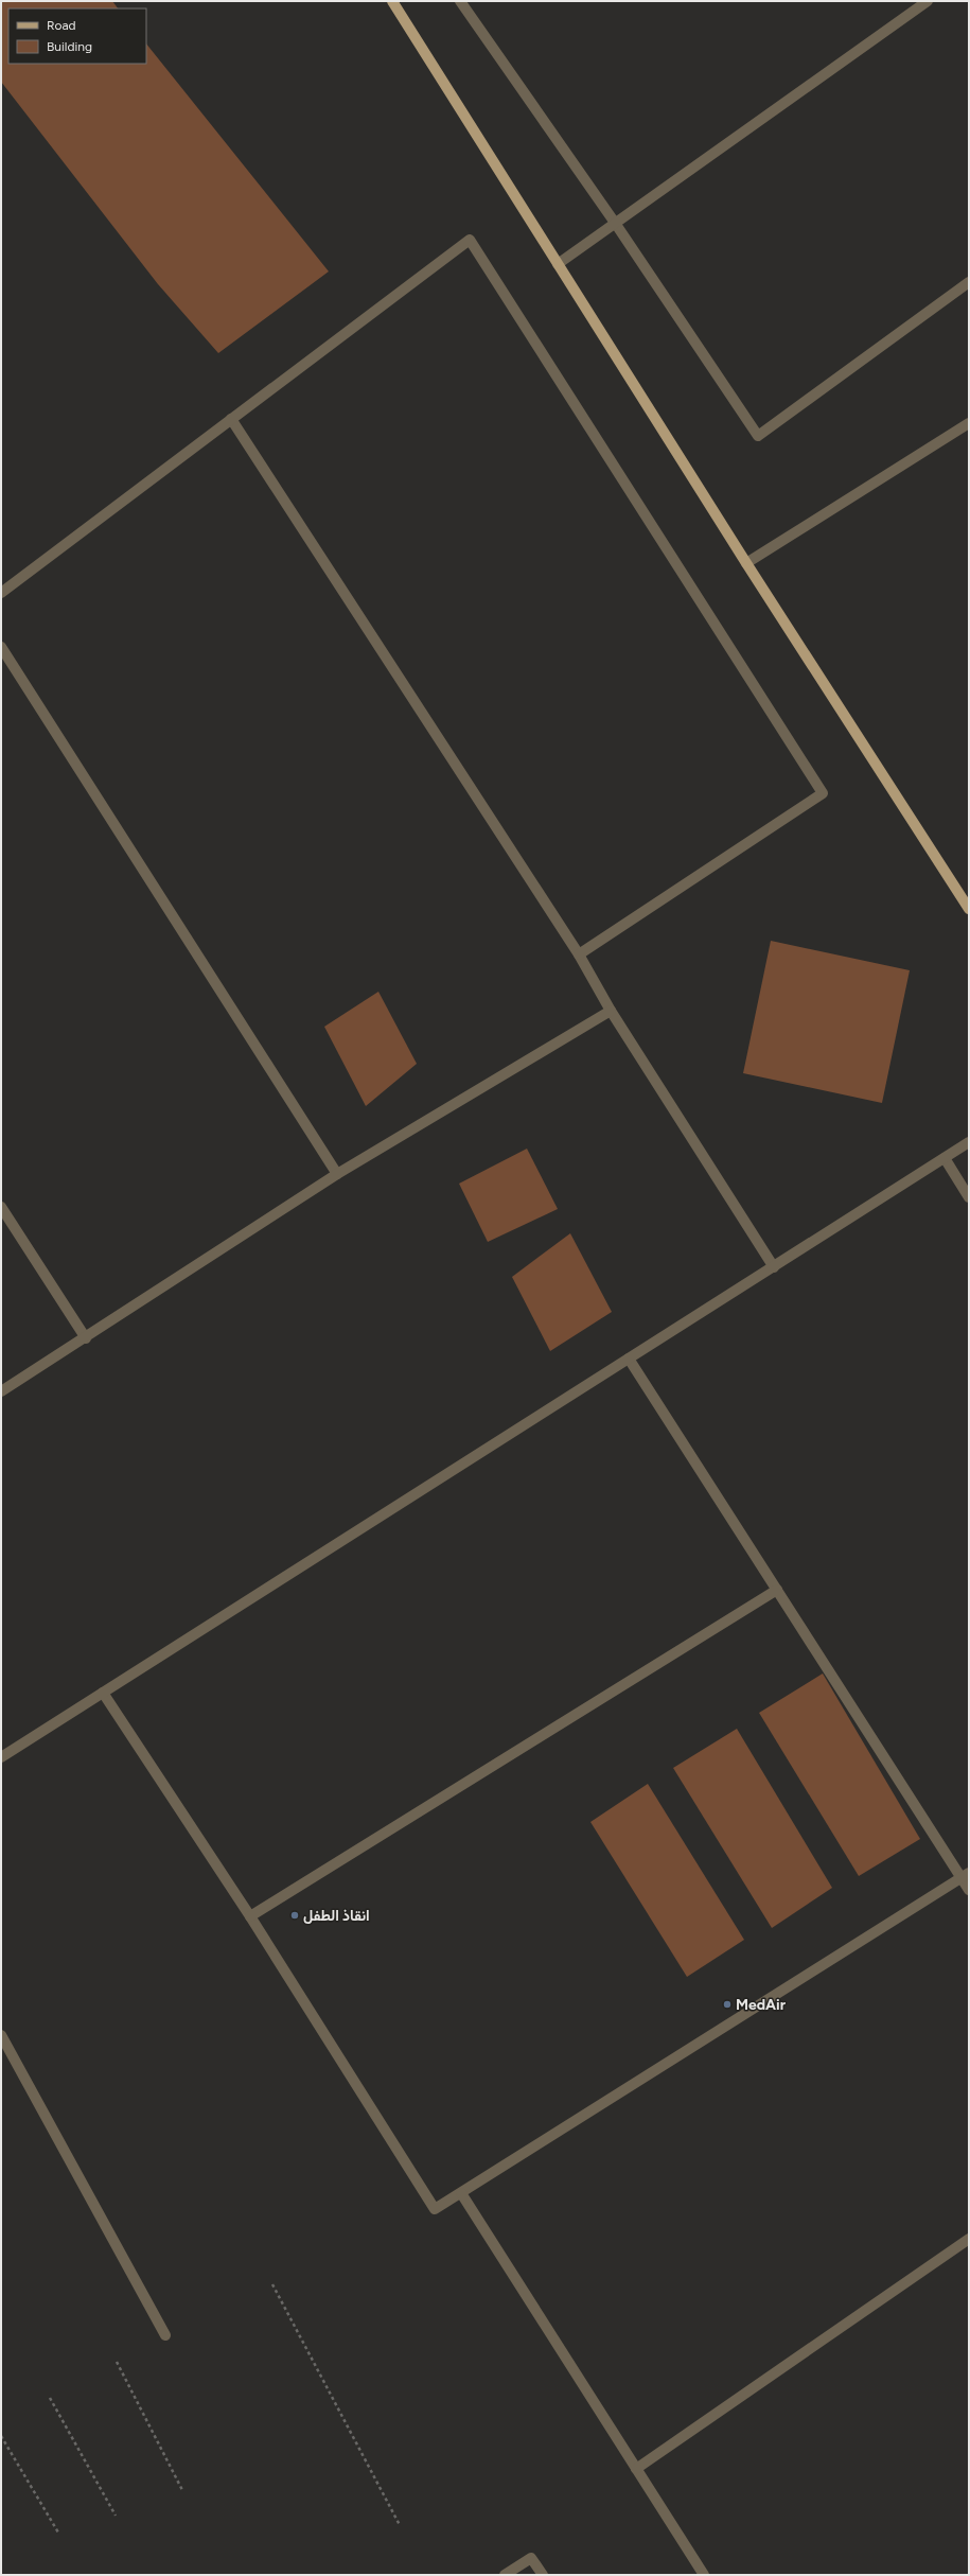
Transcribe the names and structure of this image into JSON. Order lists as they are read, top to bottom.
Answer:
{
  "places": ["انقاذ الطفل", "MedAir"],
  "legend": ["Road", "Building"]
}
